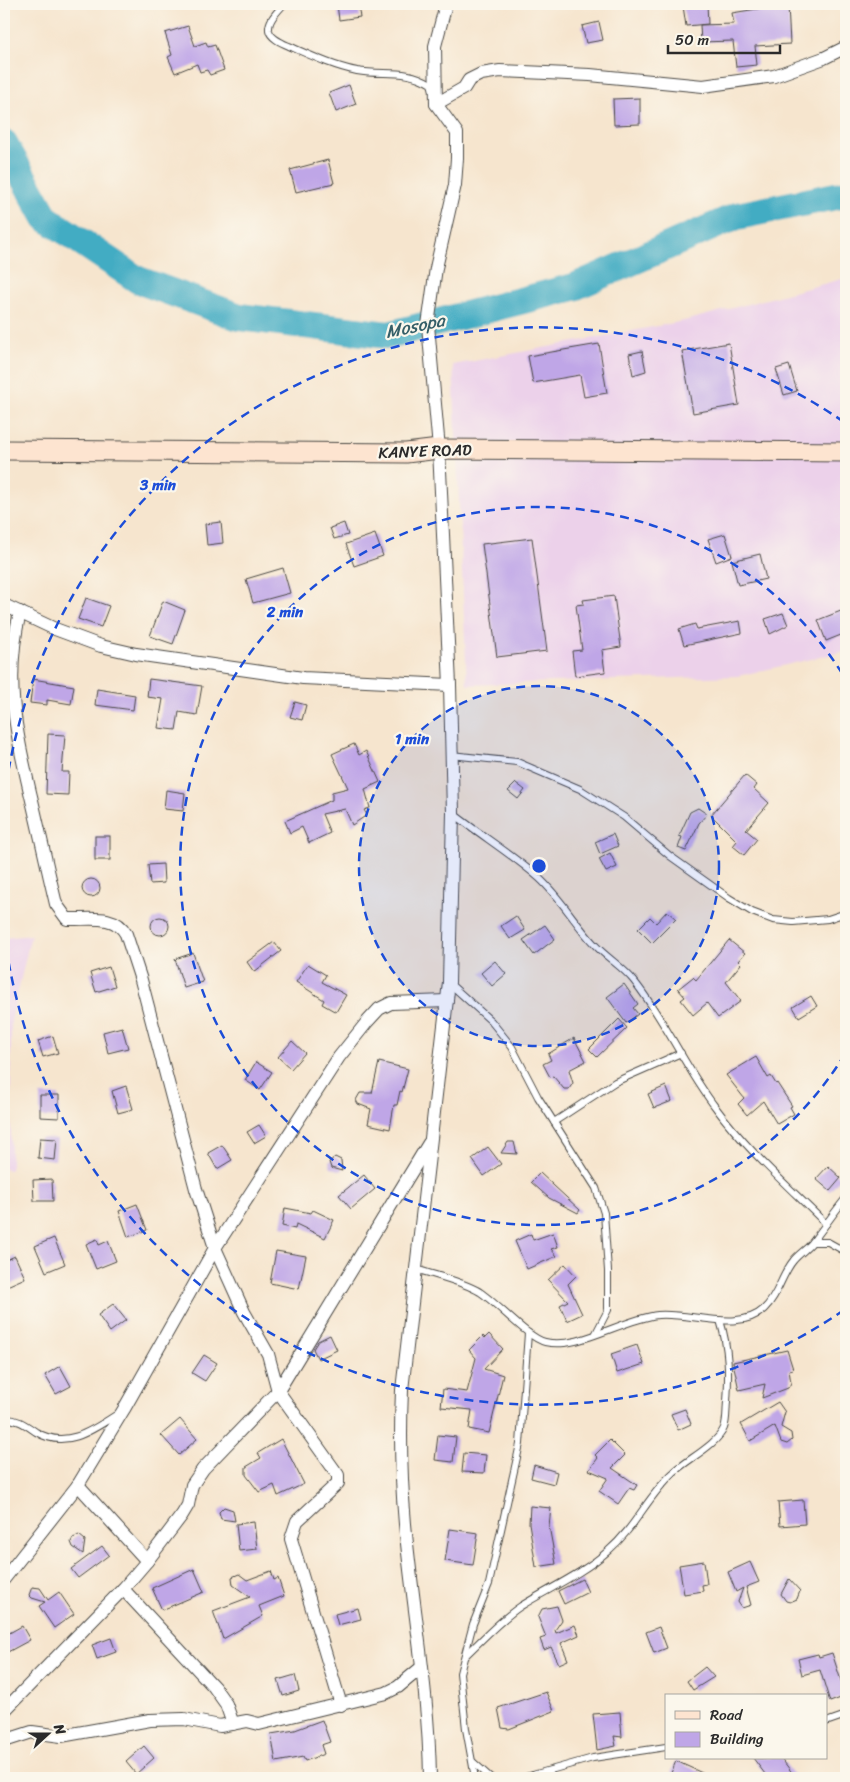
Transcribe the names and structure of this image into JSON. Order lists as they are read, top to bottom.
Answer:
{
  "streets": {
    "main road": ["KANYE ROAD"]
  },
  "water": ["Mosopa"],
  "legend": ["Road", "Building"],
  "scale_bar": "50 m",
  "north": "right",
  "rings": ["3 min", "2 min", "1 min"]
}
